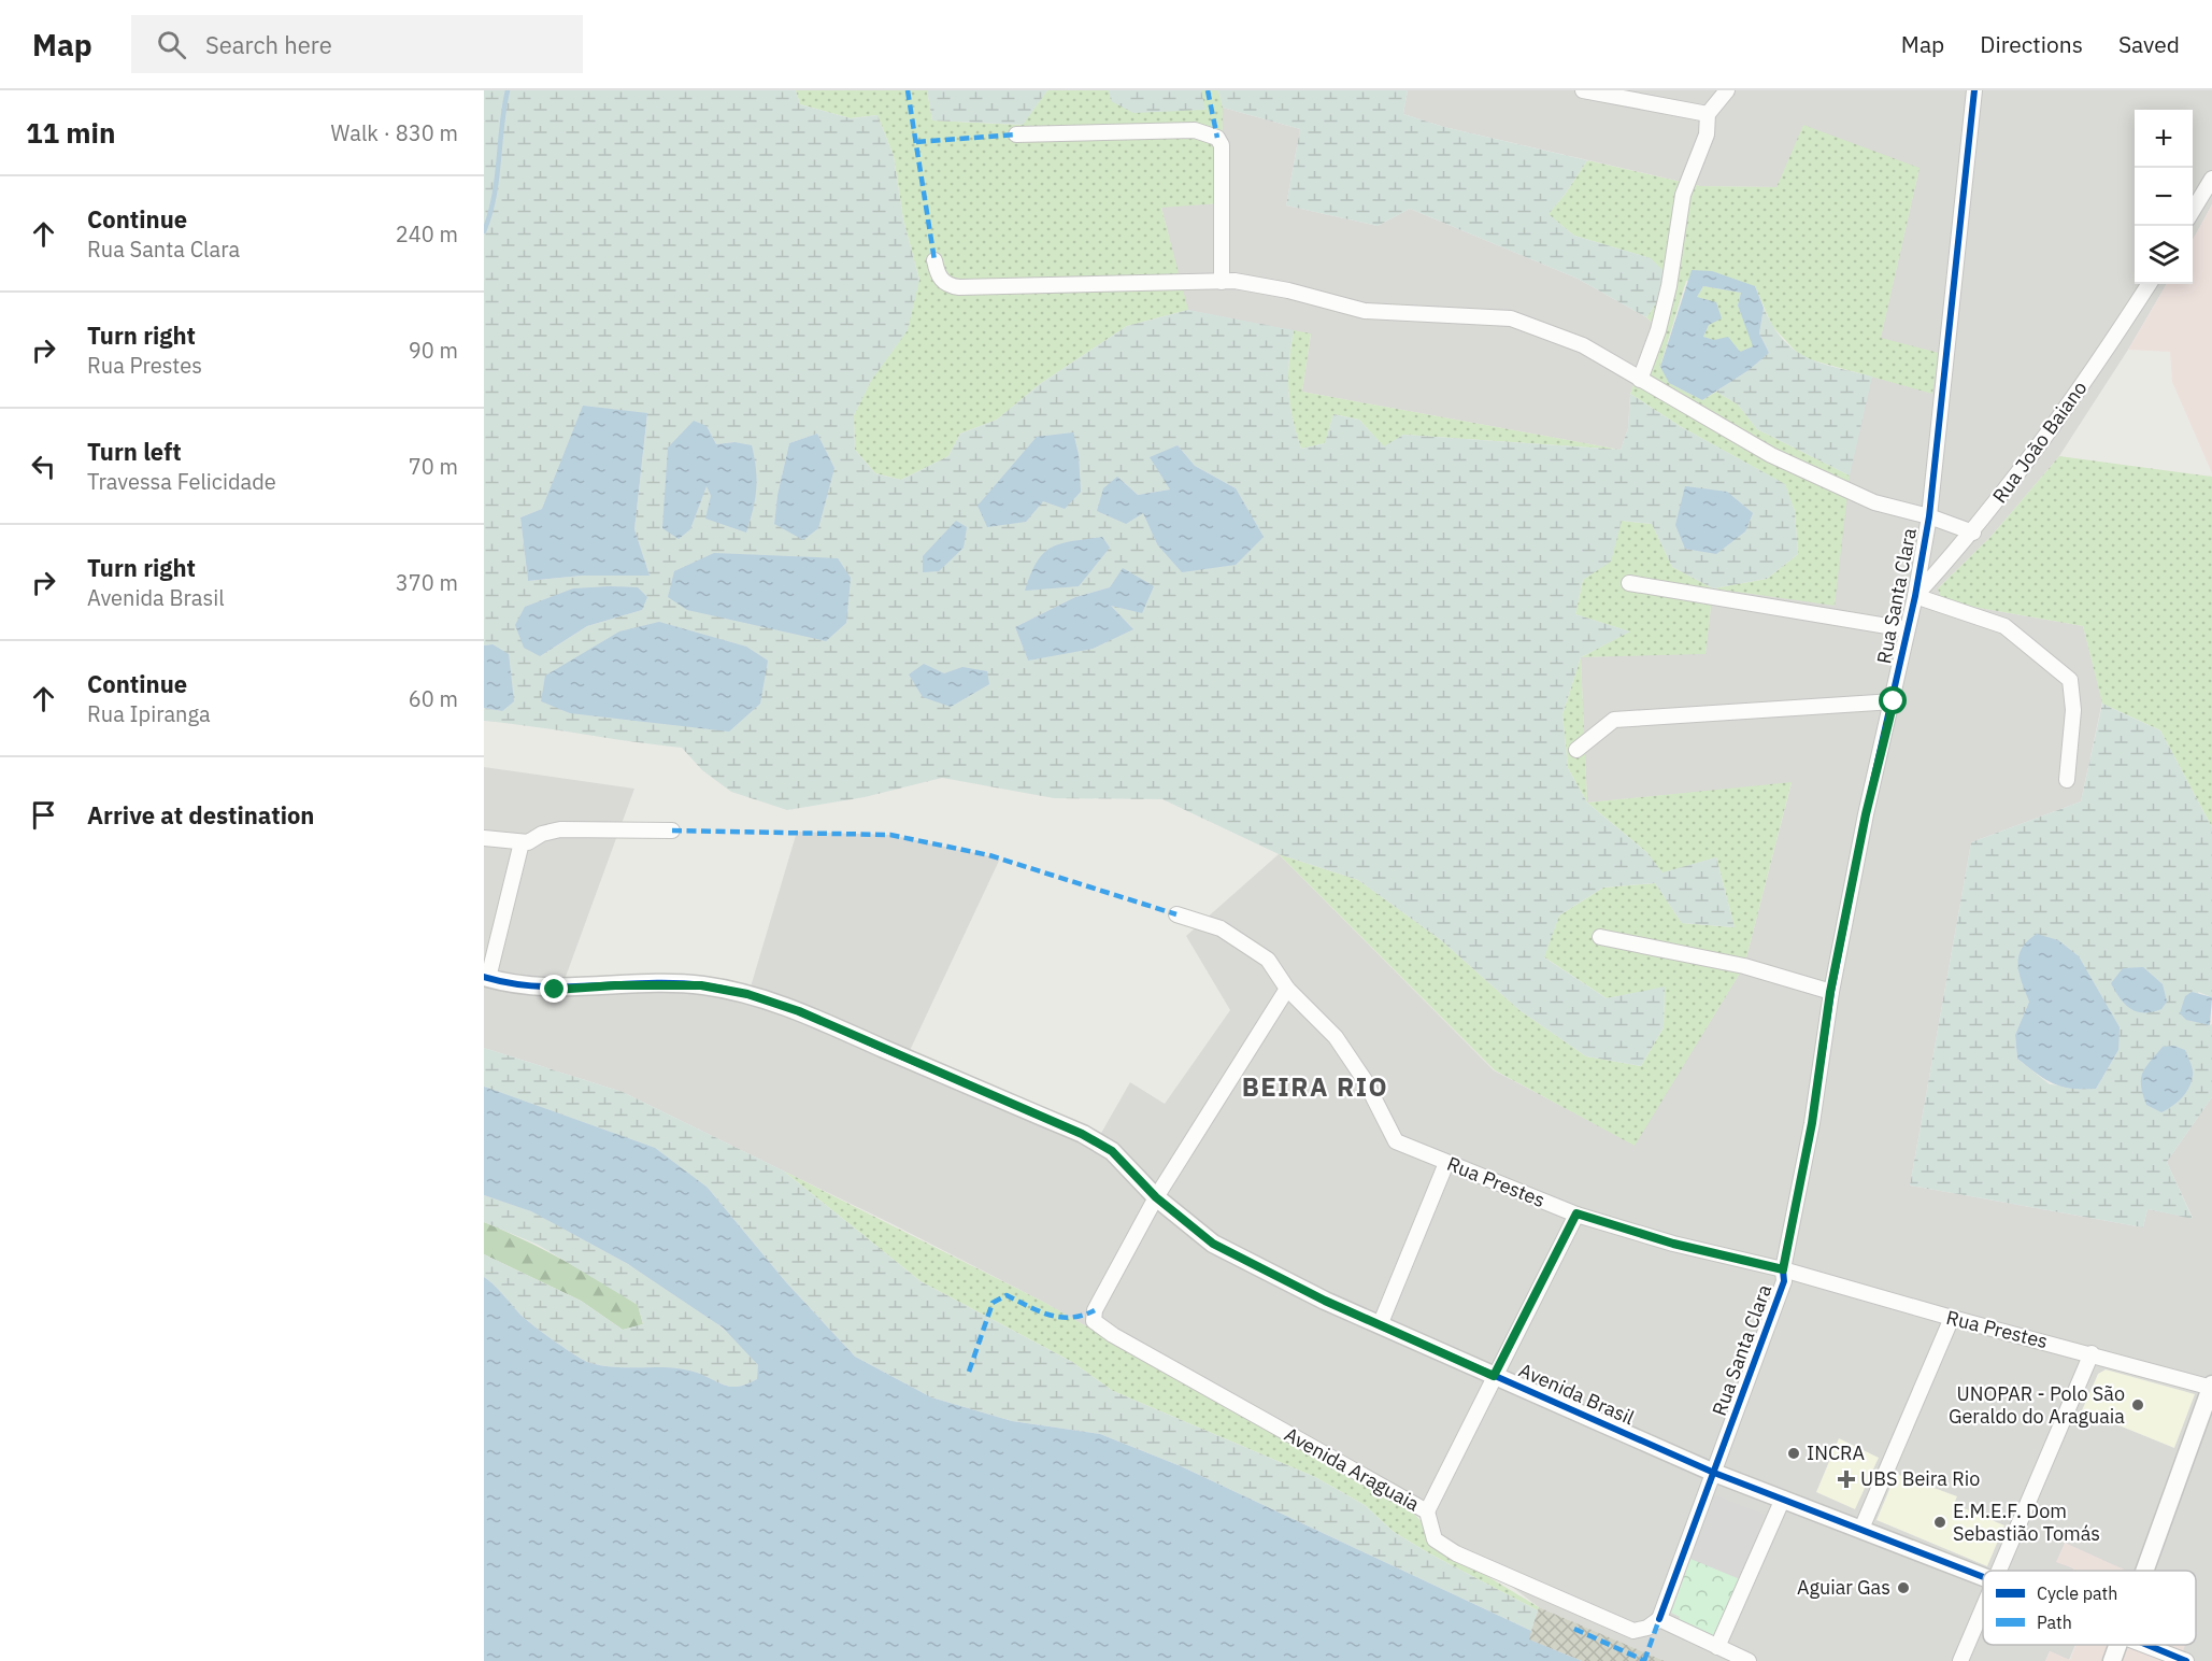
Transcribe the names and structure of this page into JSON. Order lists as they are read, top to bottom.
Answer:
{
  "streets": {
    "street": [
      "Rua João Baiano",
      "Rua Santa Clara",
      "Rua Prestes",
      "Avenida Brasil",
      "Avenida Araguaia"
    ]
  },
  "crossings": [
    ["Rua João Baiano", "Rua Santa Clara"],
    ["Rua Santa Clara", "Rua Prestes"],
    ["Rua Santa Clara", "Avenida Brasil"],
    ["Rua Santa Clara", "Avenida Araguaia"],
    ["Avenida Brasil", "Avenida Araguaia"]
  ],
  "districts": ["BEIRA RIO"],
  "places": {
    "other": [
      "UNOPAR - Polo São Geraldo do Araguaia",
      "INCRA",
      "E.M.E.F. Dom Sebastião Tomás",
      "Aguiar Gas"
    ],
    "health": ["UBS Beira Rio"]
  },
  "legend": ["Cycle path", "Path"],
  "page": {
    "header": "Map",
    "search": "Search here",
    "nav": ["Map", "Directions", "Saved"],
    "heading": ["11 min", "Walk · 830 m"],
    "map_buttons": ["+", "−"],
    "list": [
      ["Continue", "Rua Santa Clara", "240 m"],
      ["Turn right", "Rua Prestes", "90 m"],
      ["Turn left", "Travessa Felicidade", "70 m"],
      ["Turn right", "Avenida Brasil", "370 m"],
      ["Continue", "Rua Ipiranga", "60 m"],
      "Arrive at destination"
    ]
  }
}
